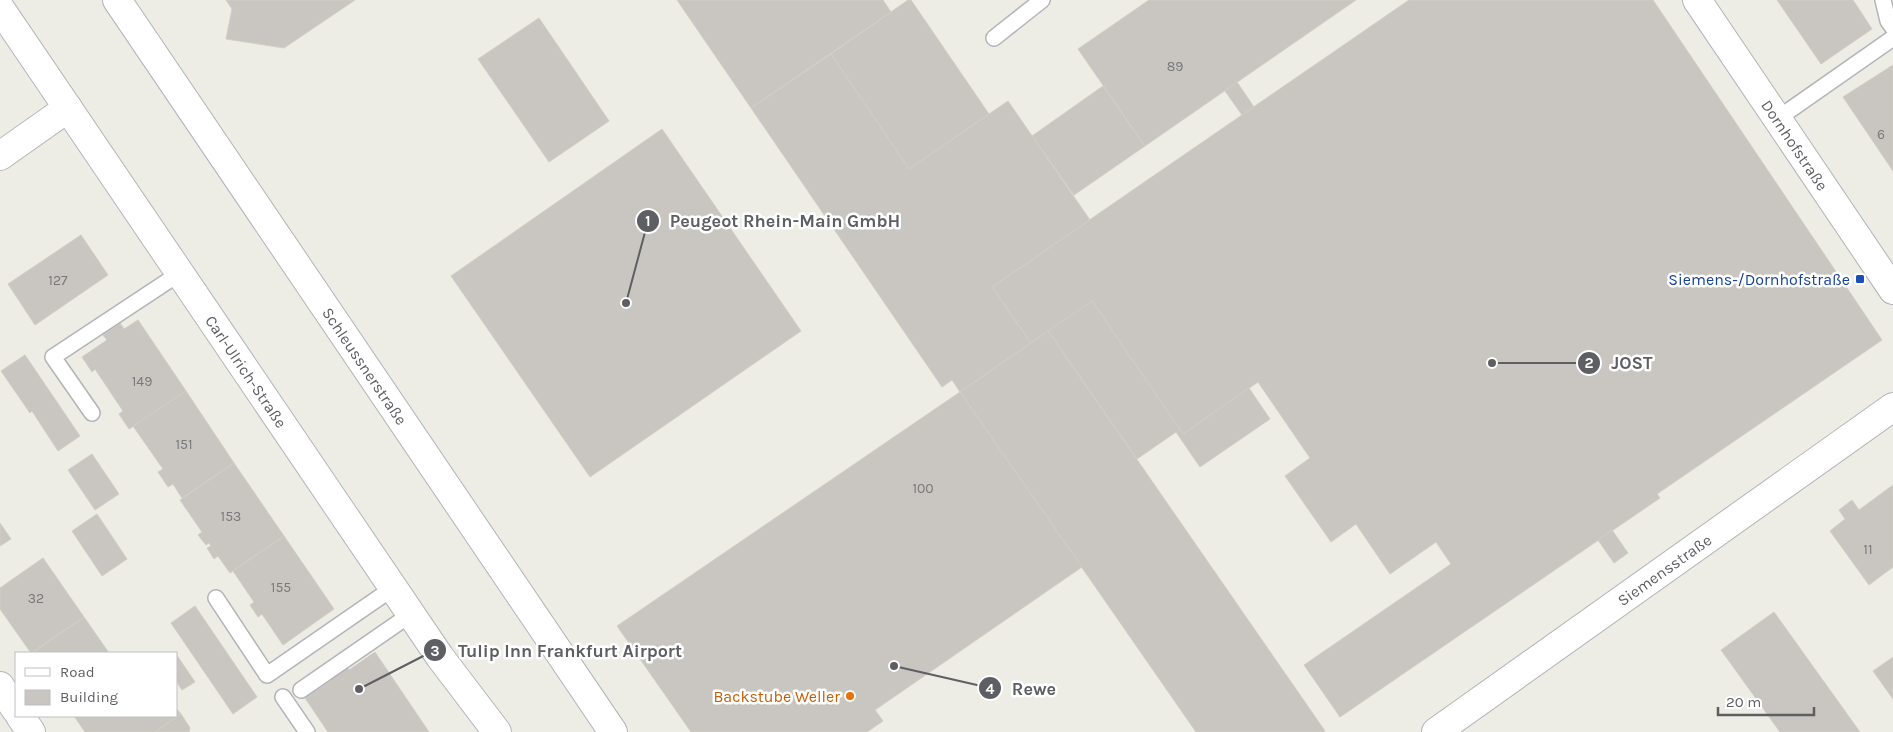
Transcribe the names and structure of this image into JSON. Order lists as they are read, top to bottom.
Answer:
{
  "streets": {
    "street": [
      "Dornhofstraße",
      "Schleussnerstraße",
      "Carl-Ulrich-Straße",
      "Siemensstraße"
    ]
  },
  "places": {
    "transit": ["Siemens-/Dornhofstraße"],
    "other": [
      "Peugeot Rhein-Main GmbH",
      "JOST",
      "Rewe",
      "Tulip Inn Frankfurt Airport",
      "Backstube Weller"
    ]
  },
  "house_numbers": [
    "89",
    "6",
    "127",
    "149",
    "151",
    "100",
    "153",
    "11",
    "155",
    "32"
  ],
  "legend": ["Road", "Building"],
  "scale_bar": "20 m"
}
